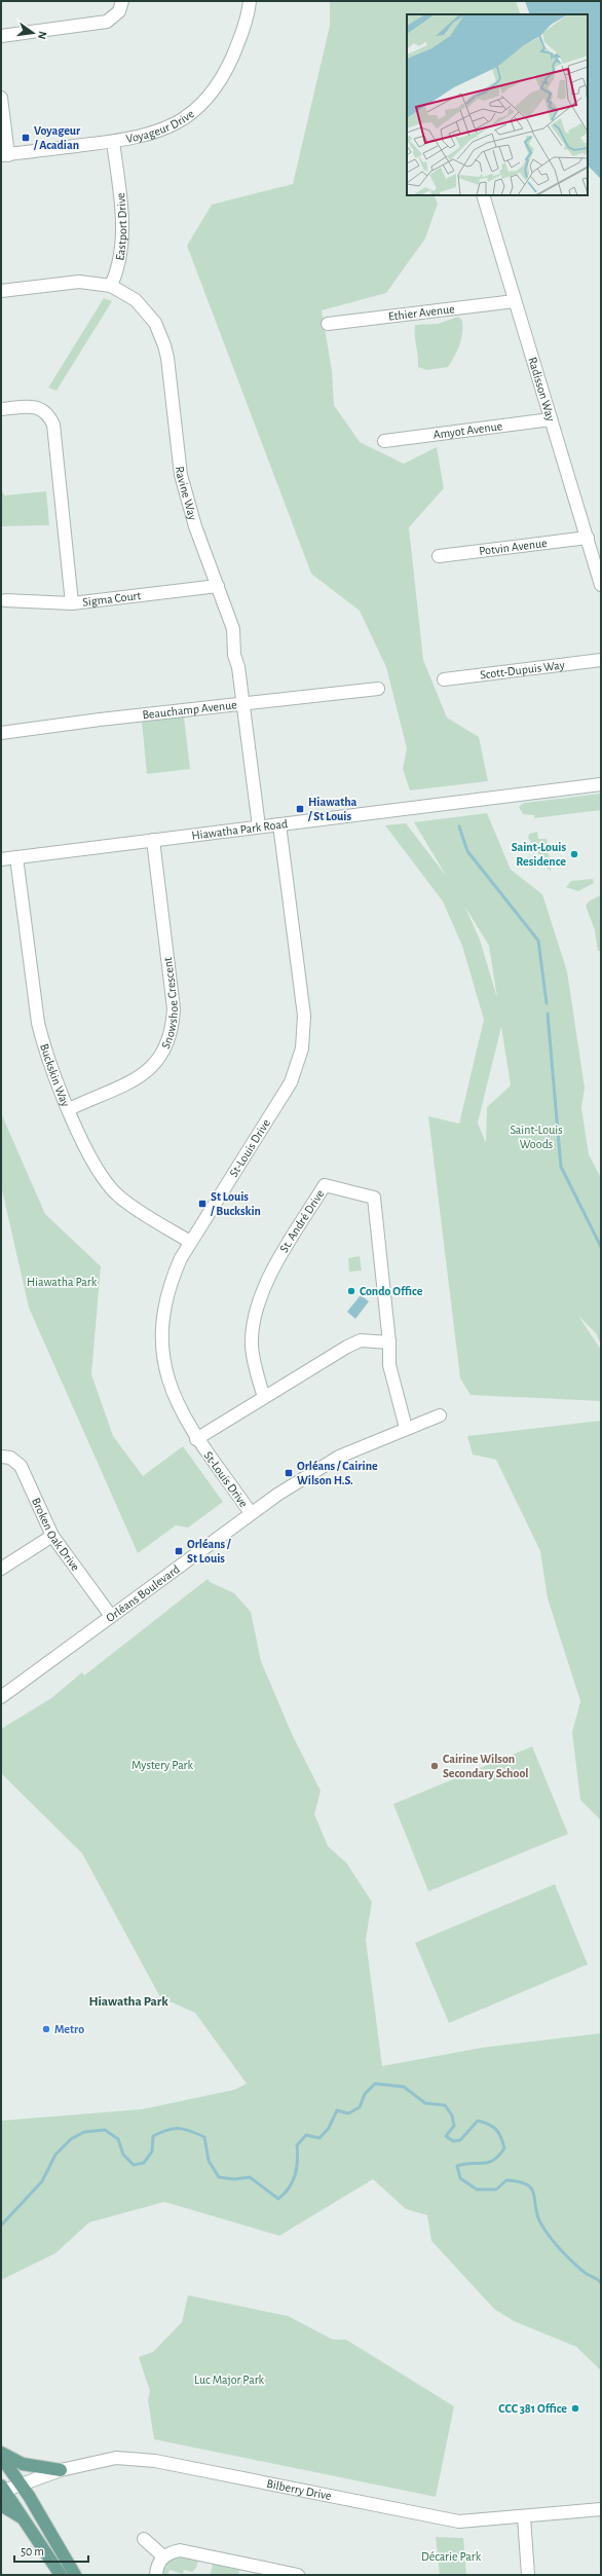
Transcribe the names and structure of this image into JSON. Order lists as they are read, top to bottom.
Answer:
{
  "streets": {
    "street": [
      "Voyageur Drive",
      "Eastport Drive",
      "Ethier Avenue",
      "Radisson Way",
      "Amyot Avenue",
      "Ravine Way",
      "Potvin Avenue",
      "Sigma Court",
      "Scott-Dupuis Way",
      "Beauchamp Avenue",
      "Hiawatha Park Road",
      "Snowshoe Crescent",
      "Buckskin Way",
      "St-Louis Drive",
      "St. André Drive",
      "Broken Oak Drive",
      "Orléans Boulevard",
      "Bilberry Drive"
    ]
  },
  "crossings": [
    ["Voyageur Drive", "Eastport Drive"],
    ["Eastport Drive", "Ravine Way"],
    ["Ethier Avenue", "Radisson Way"],
    ["Radisson Way", "Amyot Avenue"],
    ["Radisson Way", "Potvin Avenue"],
    ["Ravine Way", "Sigma Court"],
    ["Ravine Way", "Beauchamp Avenue"],
    ["Ravine Way", "Hiawatha Park Road"],
    ["Hiawatha Park Road", "Snowshoe Crescent"],
    ["Hiawatha Park Road", "Buckskin Way"],
    ["Hiawatha Park Road", "St-Louis Drive"],
    ["Snowshoe Crescent", "Buckskin Way"],
    ["Buckskin Way", "St-Louis Drive"],
    ["St-Louis Drive", "Orléans Boulevard"],
    ["St. André Drive", "Orléans Boulevard"],
    ["Broken Oak Drive", "Orléans Boulevard"]
  ],
  "districts": ["Hiawatha Park"],
  "parks": [
    "Saint-Louis Woods",
    "Hiawatha Park",
    "Mystery Park",
    "Luc Major Park",
    "Décarie Park"
  ],
  "places": {
    "transit": [
      "Voyageur / Acadian",
      "Hiawatha / St Louis",
      "St Louis / Buckskin",
      "Orléans / Cairine Wilson H.S.",
      "Orléans / St Louis"
    ],
    "other": [
      "Saint-Louis Residence",
      "Condo Office",
      "Cairine Wilson Secondary School",
      "Metro",
      "CCC 381 Office"
    ]
  },
  "scale_bar": "50 m",
  "north": "right"
}
